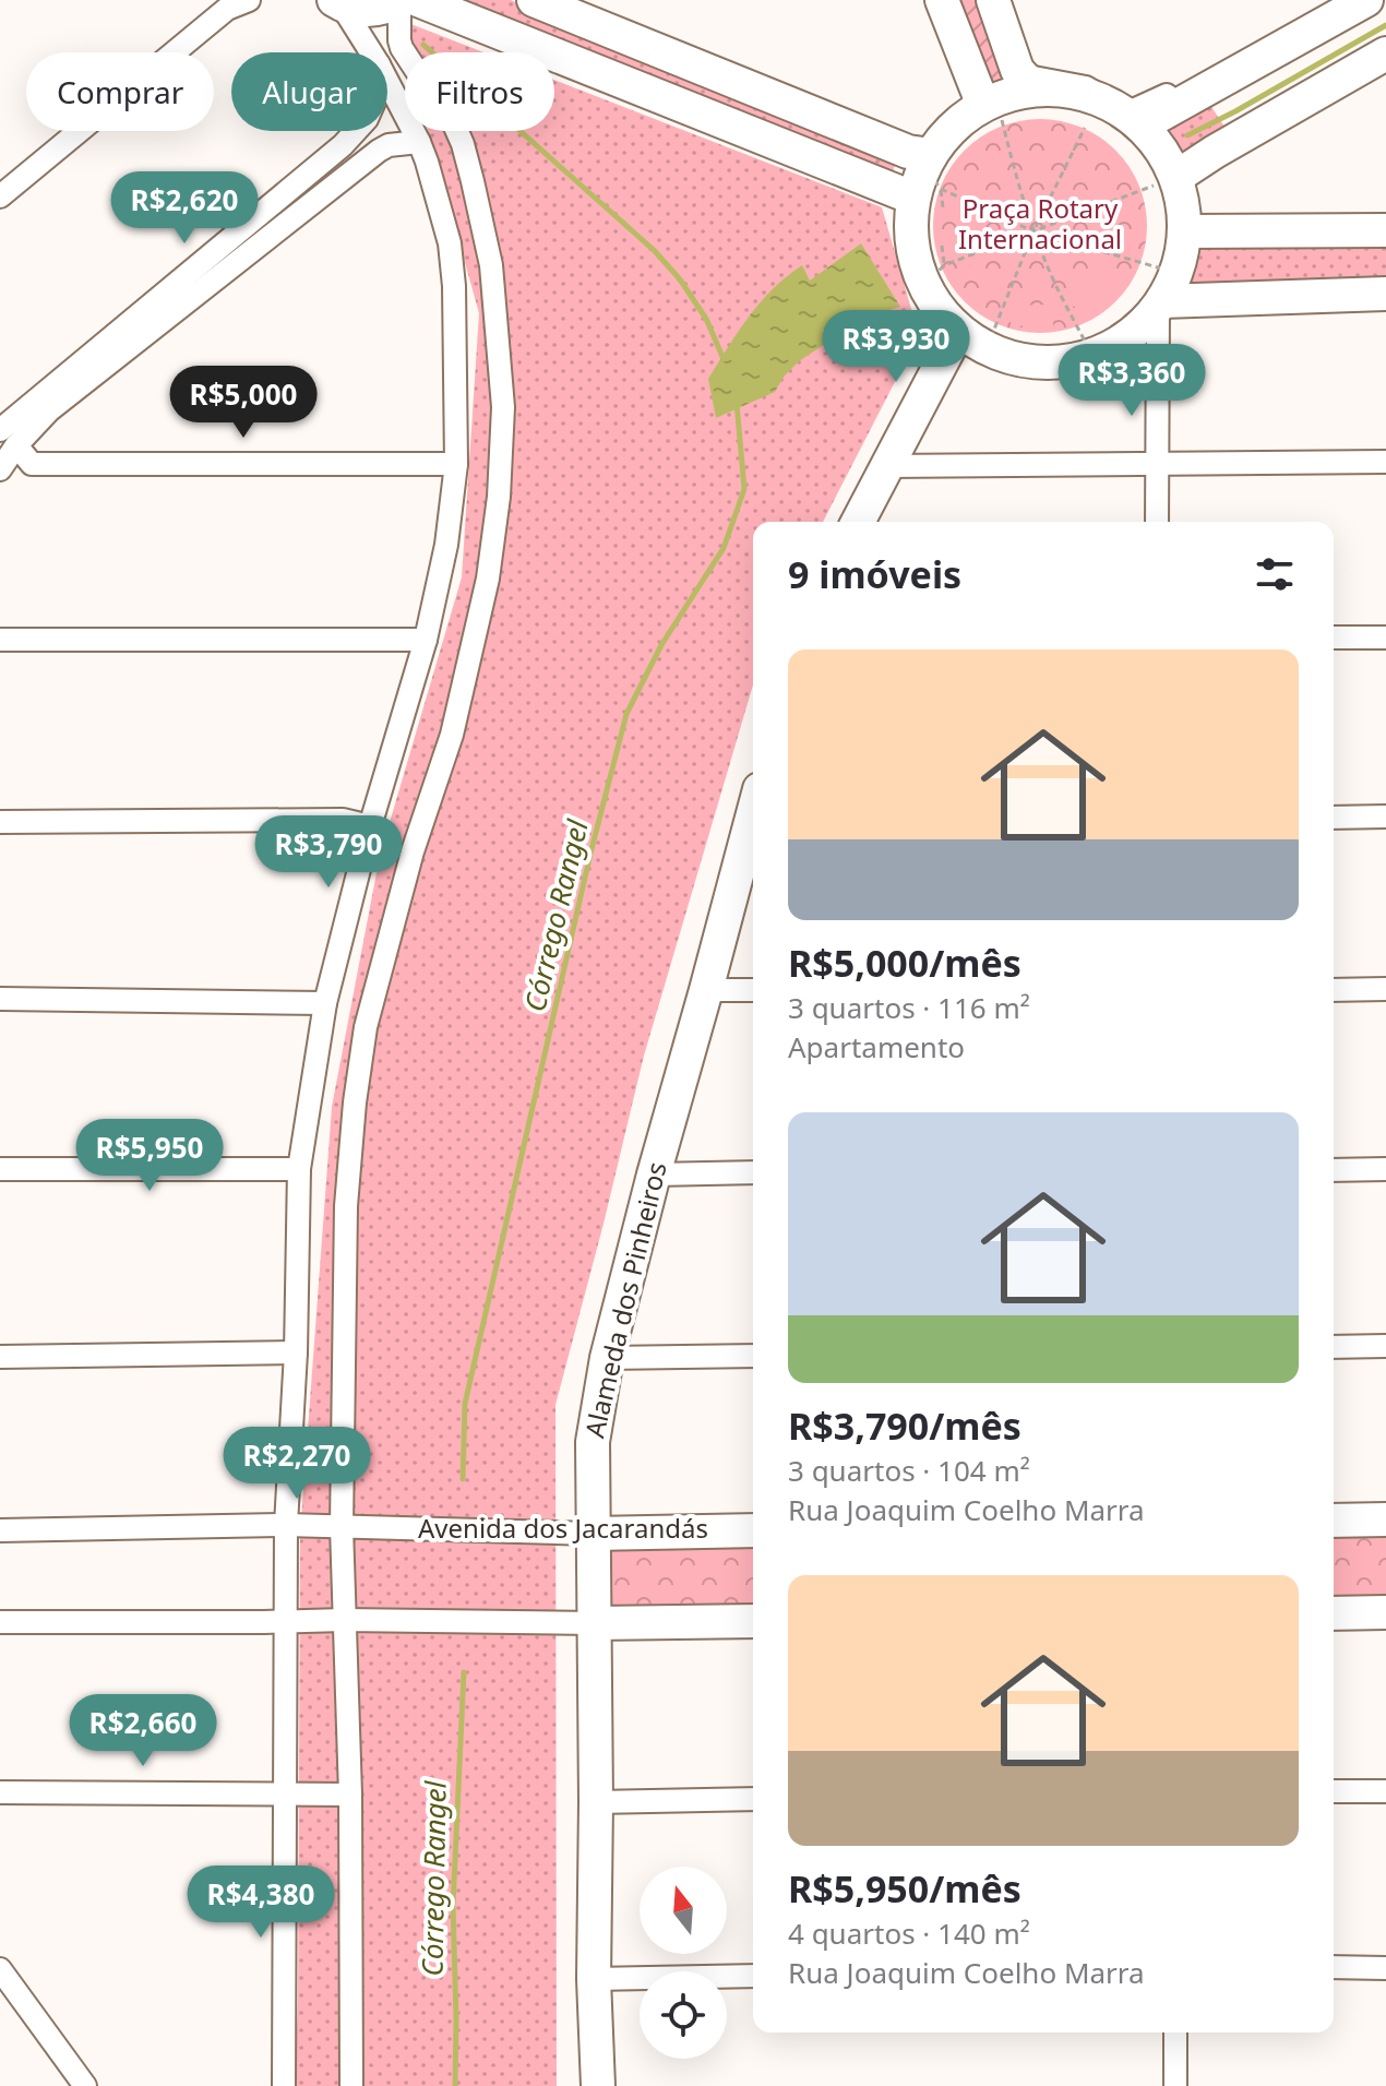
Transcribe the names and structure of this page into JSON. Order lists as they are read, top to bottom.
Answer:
{
  "streets": {
    "street": ["Alameda dos Pinheiros", "Avenida dos Jacarandás"]
  },
  "crossings": [
    ["Alameda dos Pinheiros", "Avenida dos Jacarandás"]
  ],
  "water": ["Córrego Rangel"],
  "parks": ["Praça Rotary Internacional"],
  "north": "top",
  "page": {
    "chip": ["Comprar", "Alugar", "Filtros"],
    "price": [
      "R$2,620",
      "R$3,930",
      "R$3,360",
      "R$5,000",
      "R$3,790",
      "R$5,950",
      "R$2,270",
      "R$2,660",
      "R$4,380"
    ],
    "heading": "9 imóveis",
    "list": [
      {
        "name": "R$5,000/mês",
        "note": "3 quartos · 116 m² · Apartamento"
      },
      {
        "name": "R$3,790/mês",
        "note": "3 quartos · 104 m² · Rua Joaquim Coelho Marra"
      },
      {
        "name": "R$5,950/mês",
        "note": "4 quartos · 140 m² · Rua Joaquim Coelho Marra"
      }
    ]
  }
}
